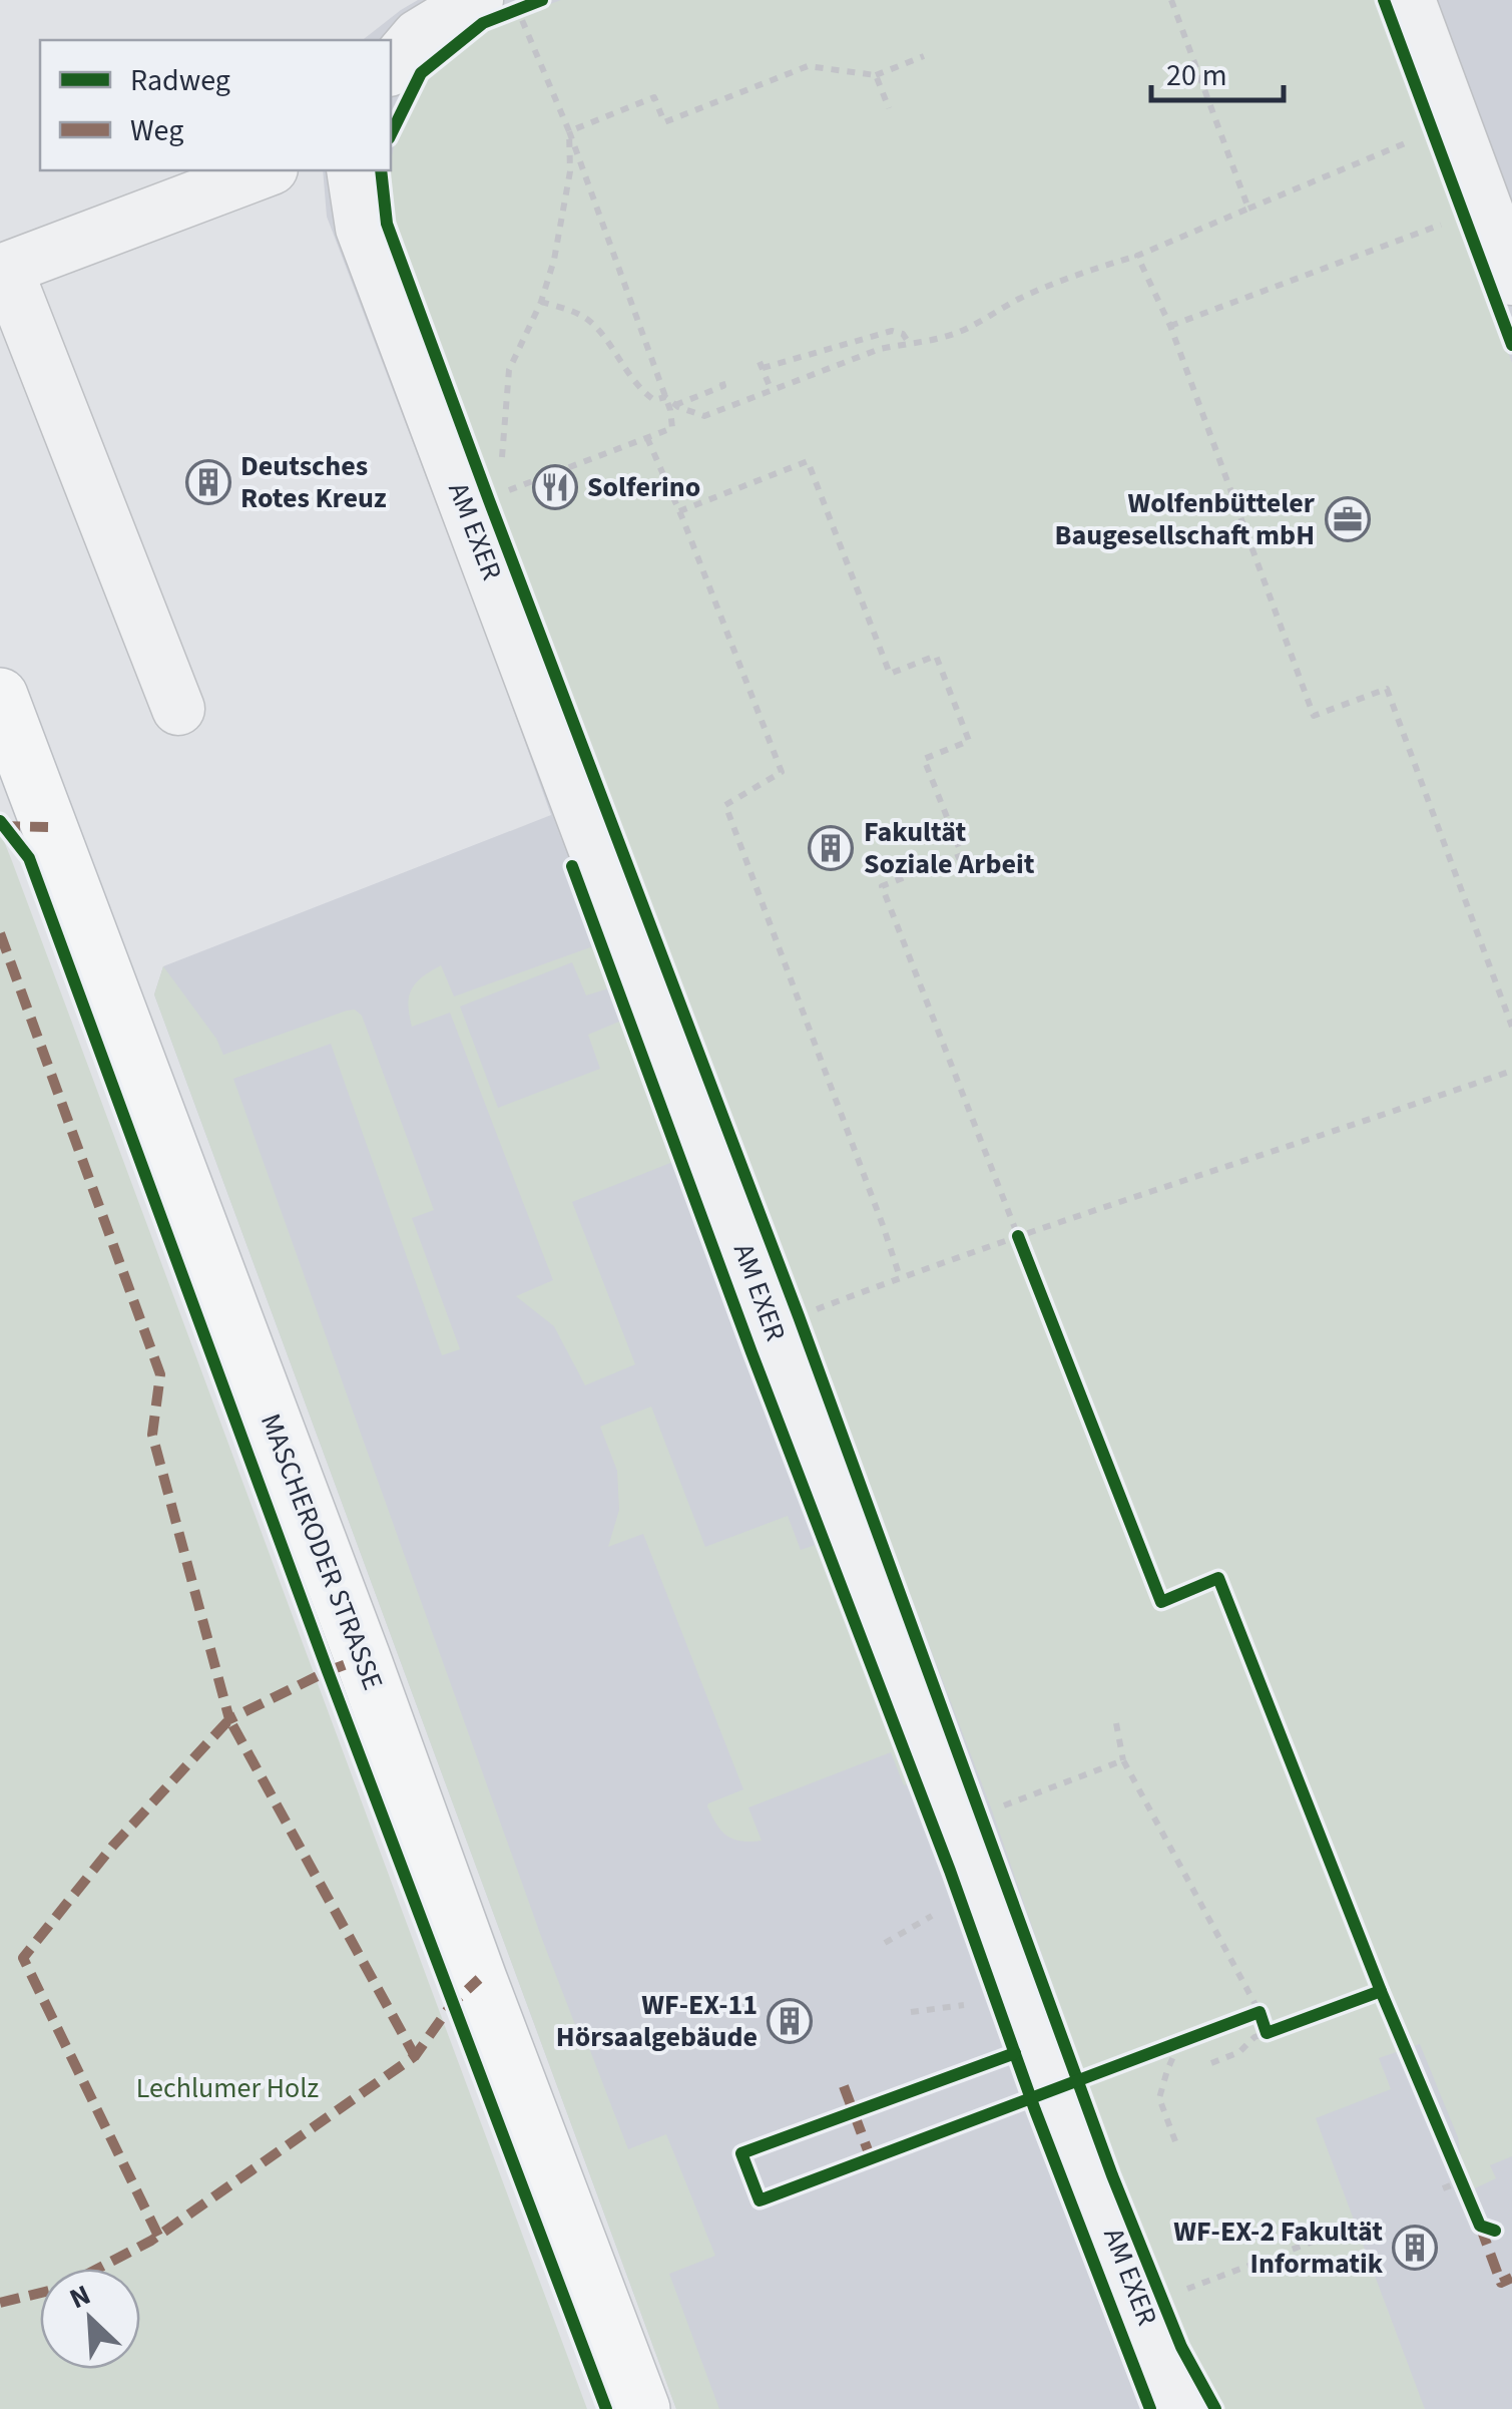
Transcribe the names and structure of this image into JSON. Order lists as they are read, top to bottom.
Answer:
{
  "streets": {
    "main road": ["MASCHERODER STRASSE"],
    "street": ["AM EXER"]
  },
  "parks": ["Lechlumer Holz"],
  "places": {
    "building": [
      "Deutsches Rotes Kreuz",
      "Fakultät Soziale Arbeit",
      "WF-EX-11 Hörsaalgebäude",
      "WF-EX-2 Fakultät Informatik"
    ],
    "restaurant": ["Solferino"],
    "office": ["Wolfenbütteler Baugesellschaft mbH"]
  },
  "legend": ["Radweg", "Weg"],
  "scale_bar": "20 m",
  "north": "top left"
}
